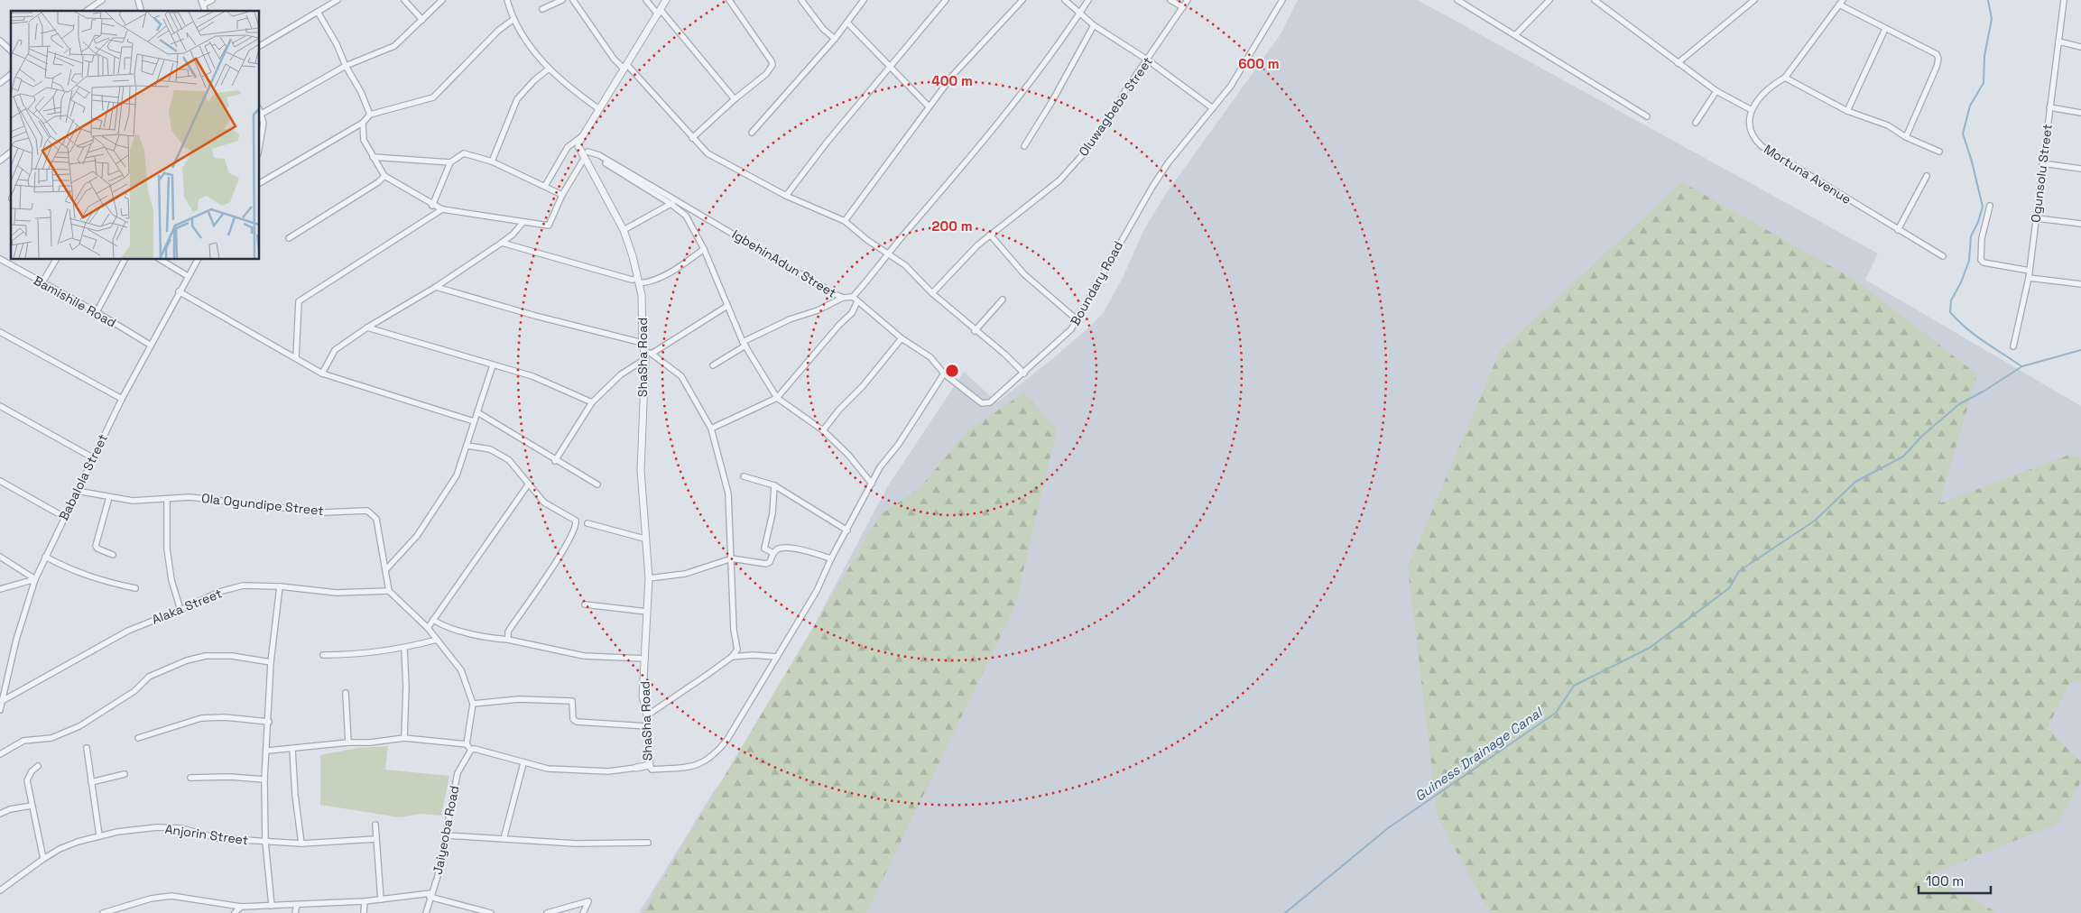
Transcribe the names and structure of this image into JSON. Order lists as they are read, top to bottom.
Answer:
{
  "streets": {
    "street": [
      "Oluwagbebe Street",
      "Ogunsolu Street",
      "Mortuna Avenue",
      "IgbehinAdun Street",
      "Boundary Road",
      "Bamishile Road",
      "ShaSha Road",
      "Babalola Street",
      "Ola Ogundipe Street",
      "Alaka Street",
      "Jaiyeoba Road",
      "Anjorin Street"
    ]
  },
  "crossings": [
    ["IgbehinAdun Street", "Boundary Road"],
    ["Bamishile Road", "Babalola Street"],
    ["Babalola Street", "Ola Ogundipe Street"],
    ["Babalola Street", "Alaka Street"],
    ["Ola Ogundipe Street", "Alaka Street"]
  ],
  "water": ["Guiness Drainage Canal"],
  "scale_bar": "100 m",
  "rings": ["600 m", "400 m", "200 m"]
}
